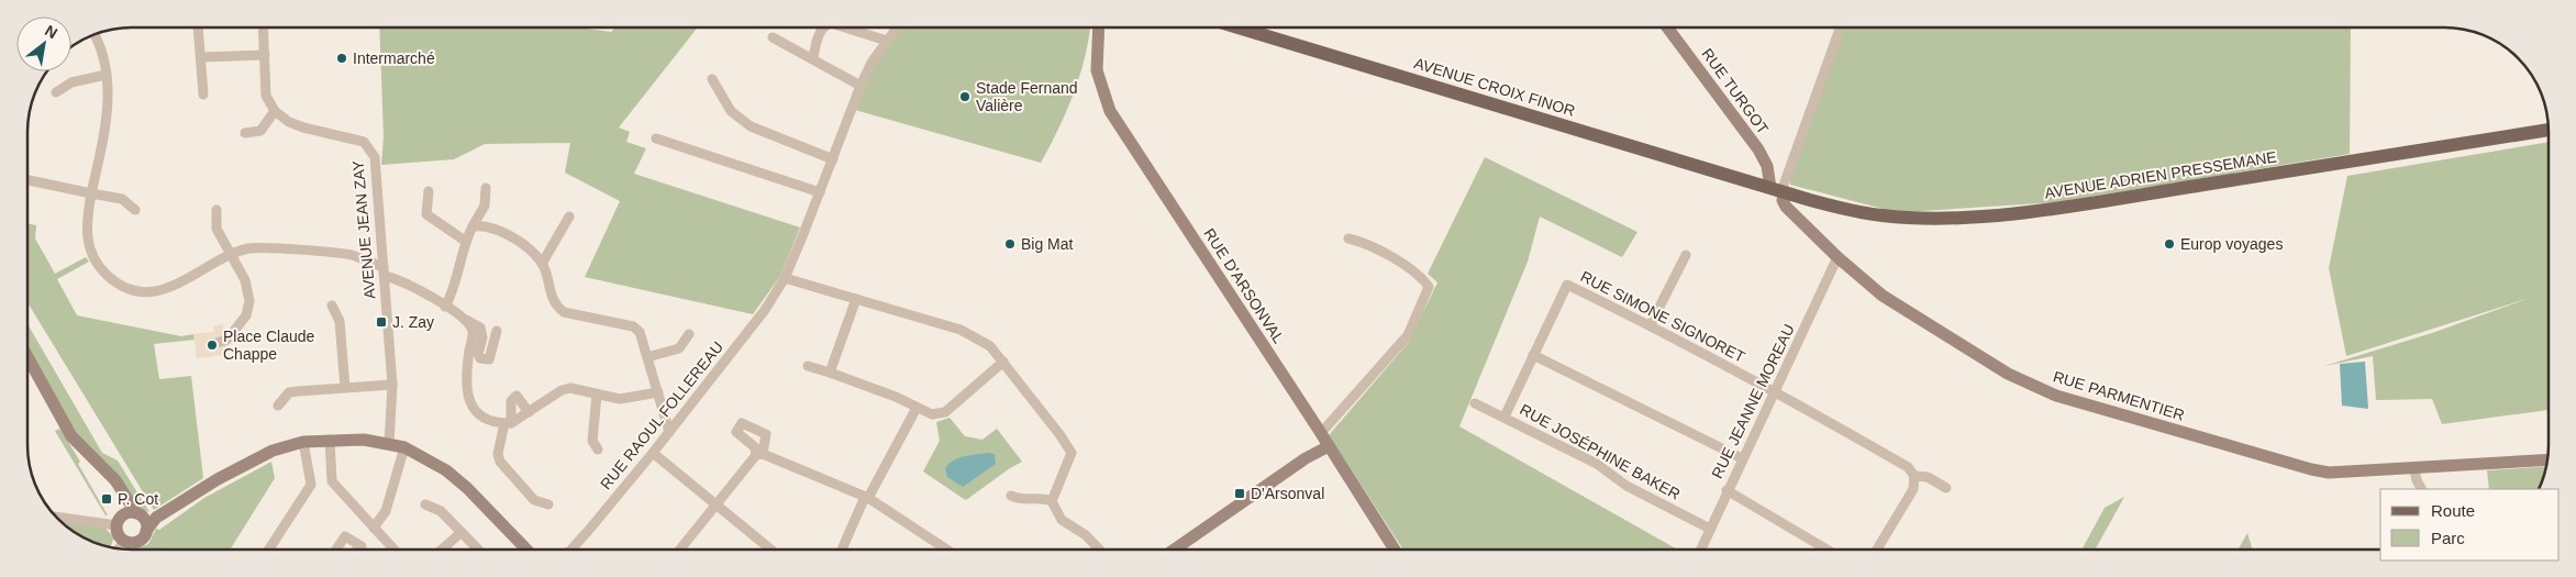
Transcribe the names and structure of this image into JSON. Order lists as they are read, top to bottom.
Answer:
{
  "streets": {
    "main road": ["AVENUE CROIX FINOR", "AVENUE ADRIEN PRESSEMANE"],
    "street": [
      "RUE TURGOT",
      "AVENUE JEAN ZAY",
      "RUE D'ARSONVAL",
      "RUE SIMONE SIGNORET",
      "RUE PARMENTIER",
      "RUE JEANNE MOREAU",
      "RUE RAOUL FOLLEREAU",
      "RUE JOSÉPHINE BAKER"
    ]
  },
  "crossings": [
    ["AVENUE CROIX FINOR", "RUE TURGOT"],
    ["AVENUE CROIX FINOR", "AVENUE ADRIEN PRESSEMANE"],
    ["AVENUE CROIX FINOR", "RUE PARMENTIER"],
    ["RUE TURGOT", "AVENUE ADRIEN PRESSEMANE"],
    ["RUE TURGOT", "RUE PARMENTIER"],
    ["AVENUE ADRIEN PRESSEMANE", "RUE PARMENTIER"],
    ["RUE SIMONE SIGNORET", "RUE JEANNE MOREAU"],
    ["RUE PARMENTIER", "RUE JEANNE MOREAU"],
    ["RUE JEANNE MOREAU", "RUE JOSÉPHINE BAKER"]
  ],
  "places": {
    "other": [
      "Intermarché",
      "Stade Fernand Valière",
      "Big Mat",
      "Europ voyages",
      "Place Claude Chappe"
    ],
    "transit": ["J. Zay", "D'Arsonval", "P. Cot"]
  },
  "legend": ["Route", "Parc"],
  "north": "top right"
}
